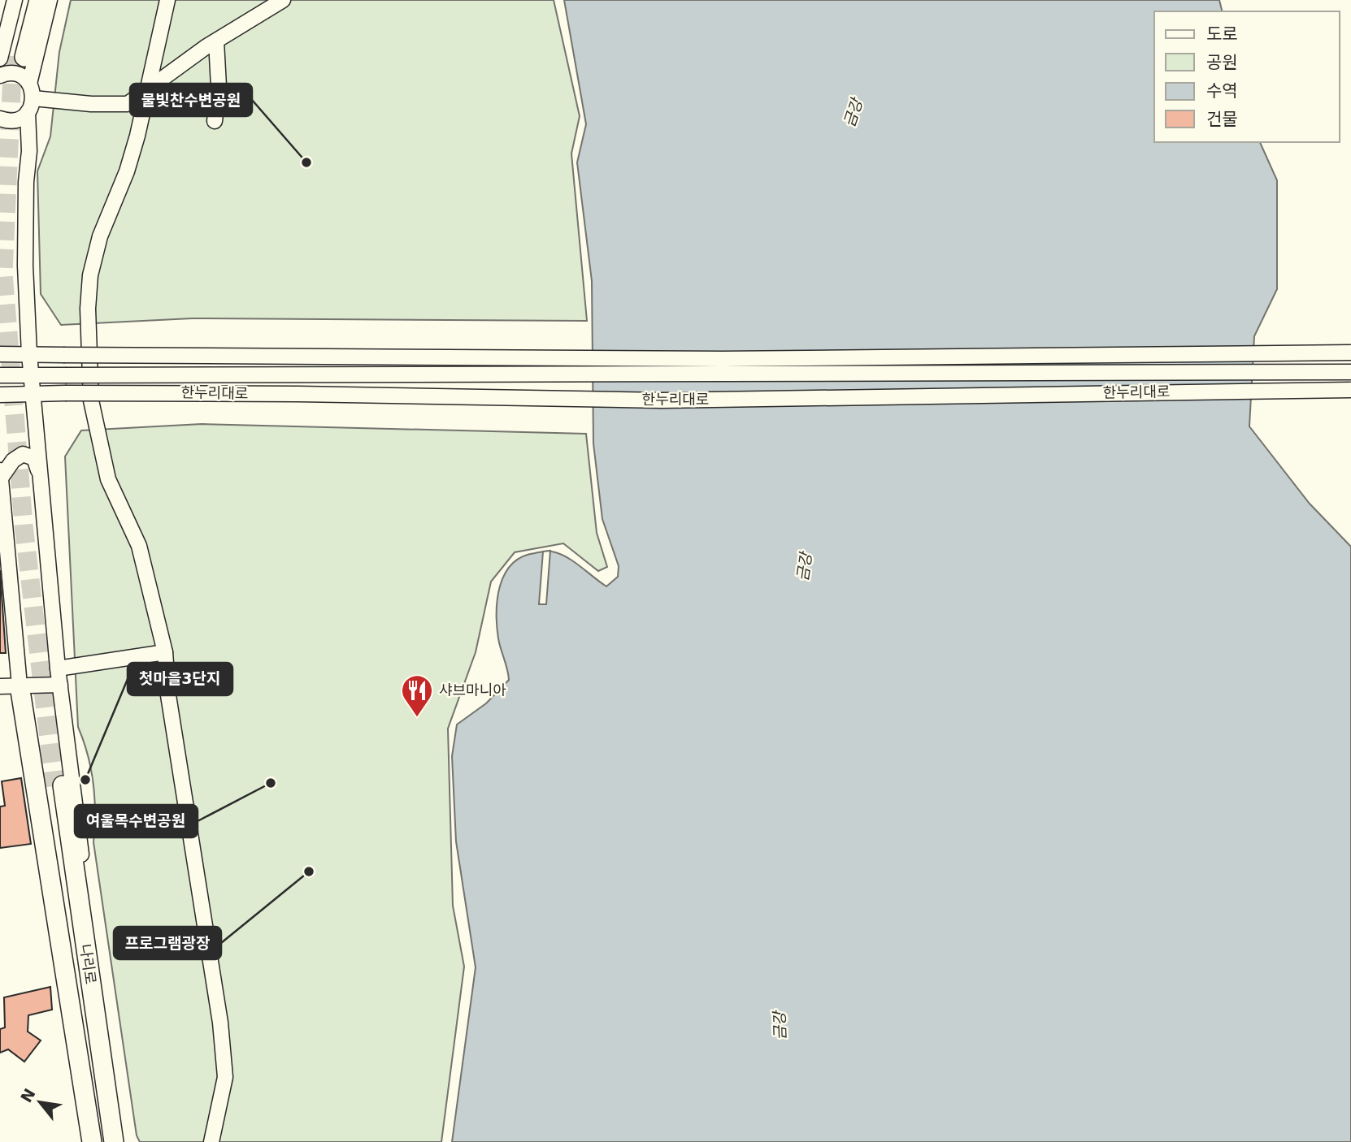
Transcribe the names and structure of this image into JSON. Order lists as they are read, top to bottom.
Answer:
{
  "streets": {
    "main road": ["나리로"],
    "street": ["한누리대로"]
  },
  "water": ["금강"],
  "places": {
    "other": [
      "물빛찬수변공원",
      "첫마을3단지",
      "여울목수변공원",
      "프로그램광장"
    ],
    "restaurant": ["샤브마니아"]
  },
  "legend": [
    "도로",
    "공원",
    "수역",
    "건물"
  ],
  "north": "top left"
}
